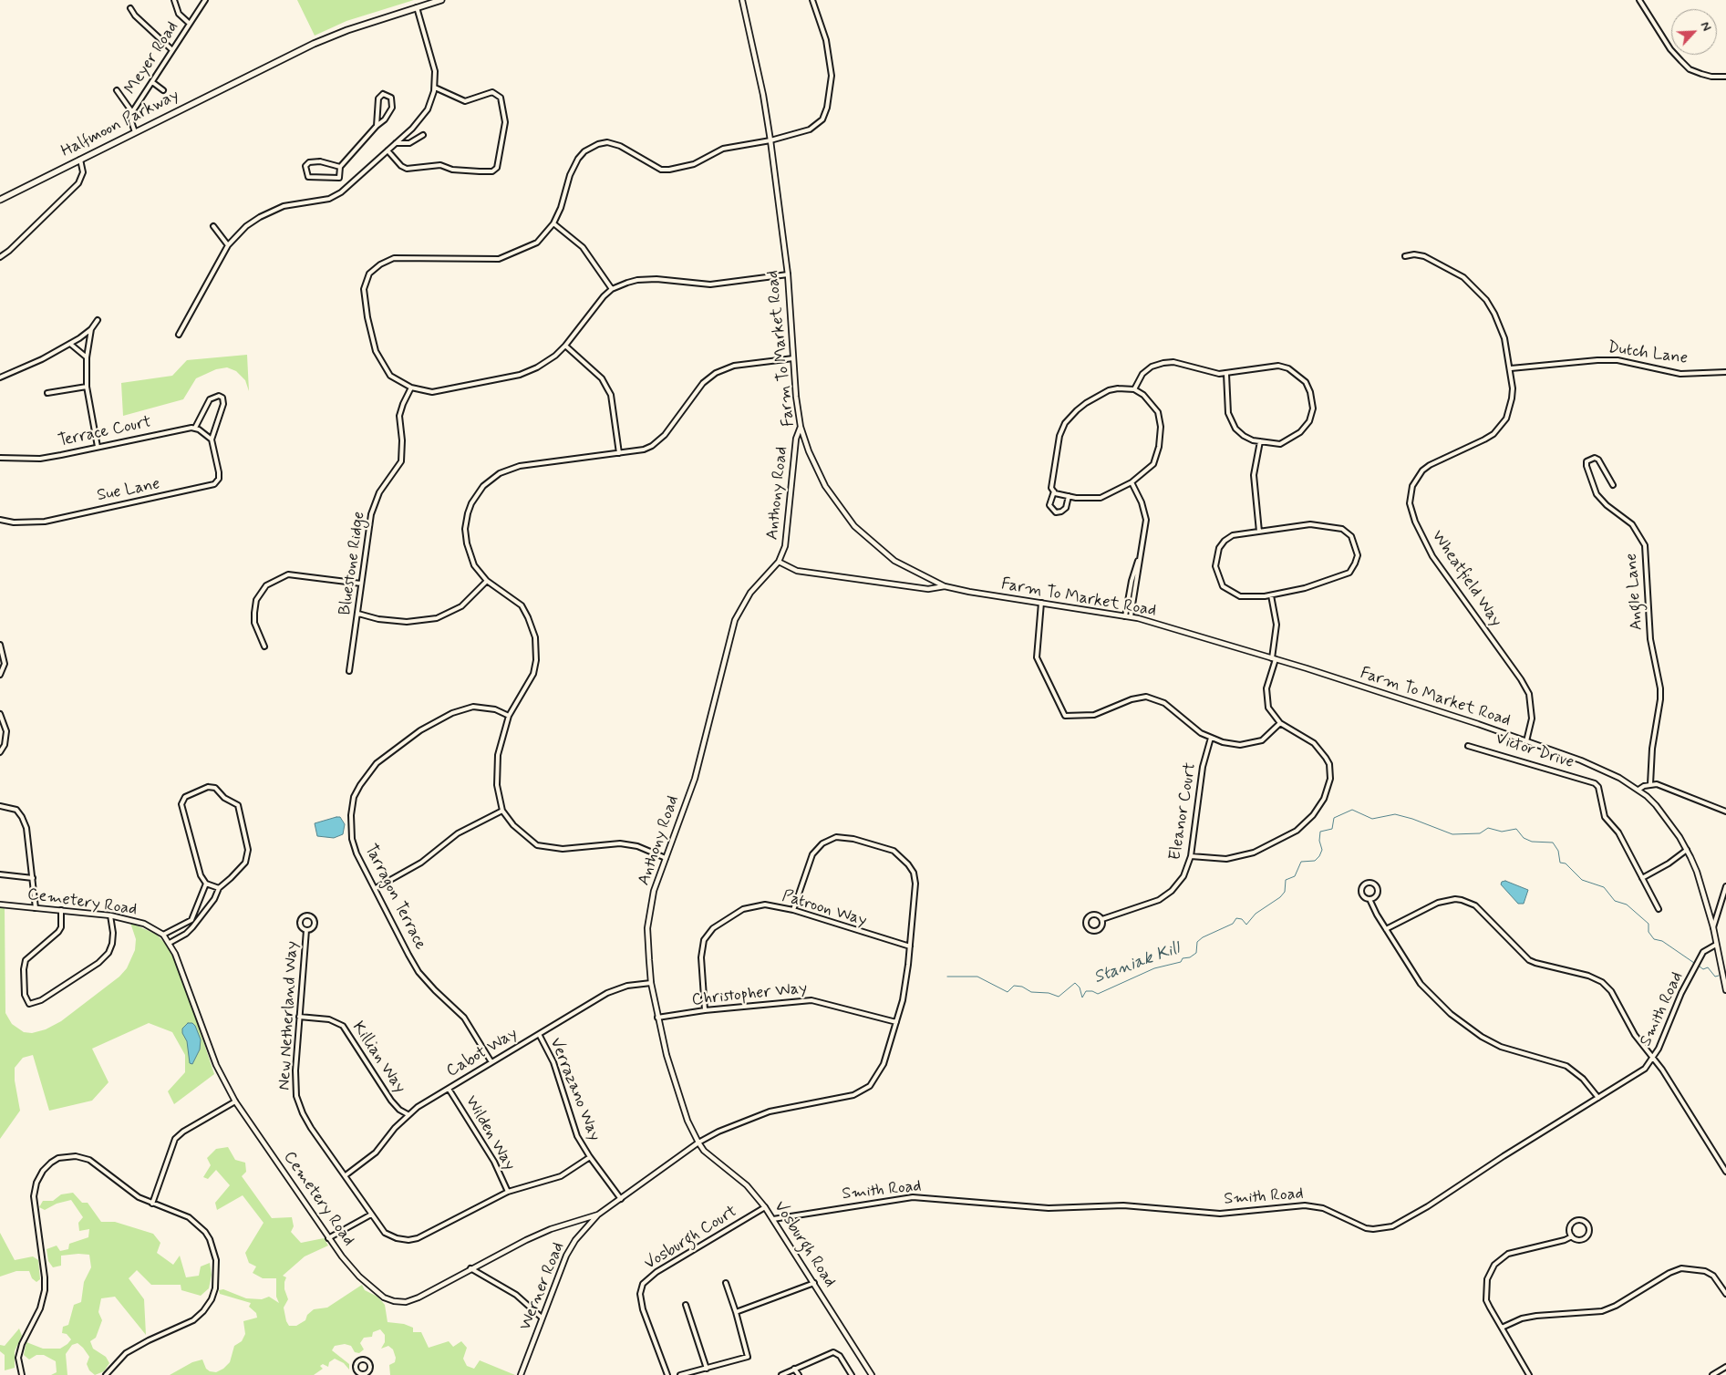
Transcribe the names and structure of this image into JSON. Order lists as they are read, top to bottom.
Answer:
{
  "streets": {
    "main road": ["Halfmoon Parkway"],
    "street": [
      "Meyer Road",
      "Farm To Market Road",
      "Dutch Lane",
      "Terrace Court",
      "Sue Lane",
      "Anthony Road",
      "Bluestone Ridge",
      "Wheatfield Way",
      "Angle Lane",
      "Victor Drive",
      "Eleanor Court",
      "Tarragon Terrace",
      "Cemetery Road",
      "Patroon Way",
      "Christopher Way",
      "Smith Road",
      "New Netherland Way",
      "Cabot Way",
      "Killian Way",
      "Verrazano Way",
      "Wilden Way",
      "Vosburgh Court",
      "Vosburgh Road",
      "Werner Road"
    ]
  },
  "crossings": [
    ["Meyer Road", "Halfmoon Parkway"],
    ["Farm To Market Road", "Anthony Road"],
    ["Farm To Market Road", "Wheatfield Way"],
    ["Farm To Market Road", "Smith Road"],
    ["Dutch Lane", "Wheatfield Way"],
    ["Anthony Road", "Cemetery Road"],
    ["Anthony Road", "Christopher Way"],
    ["Anthony Road", "Cabot Way"],
    ["Anthony Road", "Vosburgh Road"],
    ["Tarragon Terrace", "Cabot Way"],
    ["Cemetery Road", "Verrazano Way"],
    ["Cemetery Road", "Vosburgh Road"],
    ["Cemetery Road", "Werner Road"],
    ["Patroon Way", "Christopher Way"],
    ["Smith Road", "Vosburgh Road"],
    ["New Netherland Way", "Cabot Way"],
    ["New Netherland Way", "Killian Way"],
    ["New Netherland Way", "Verrazano Way"],
    ["New Netherland Way", "Wilden Way"],
    ["Cabot Way", "Killian Way"],
    ["Cabot Way", "Verrazano Way"],
    ["Cabot Way", "Wilden Way"],
    ["Vosburgh Court", "Vosburgh Road"]
  ],
  "water": ["Staniak Kill"],
  "north": "top right"
}
